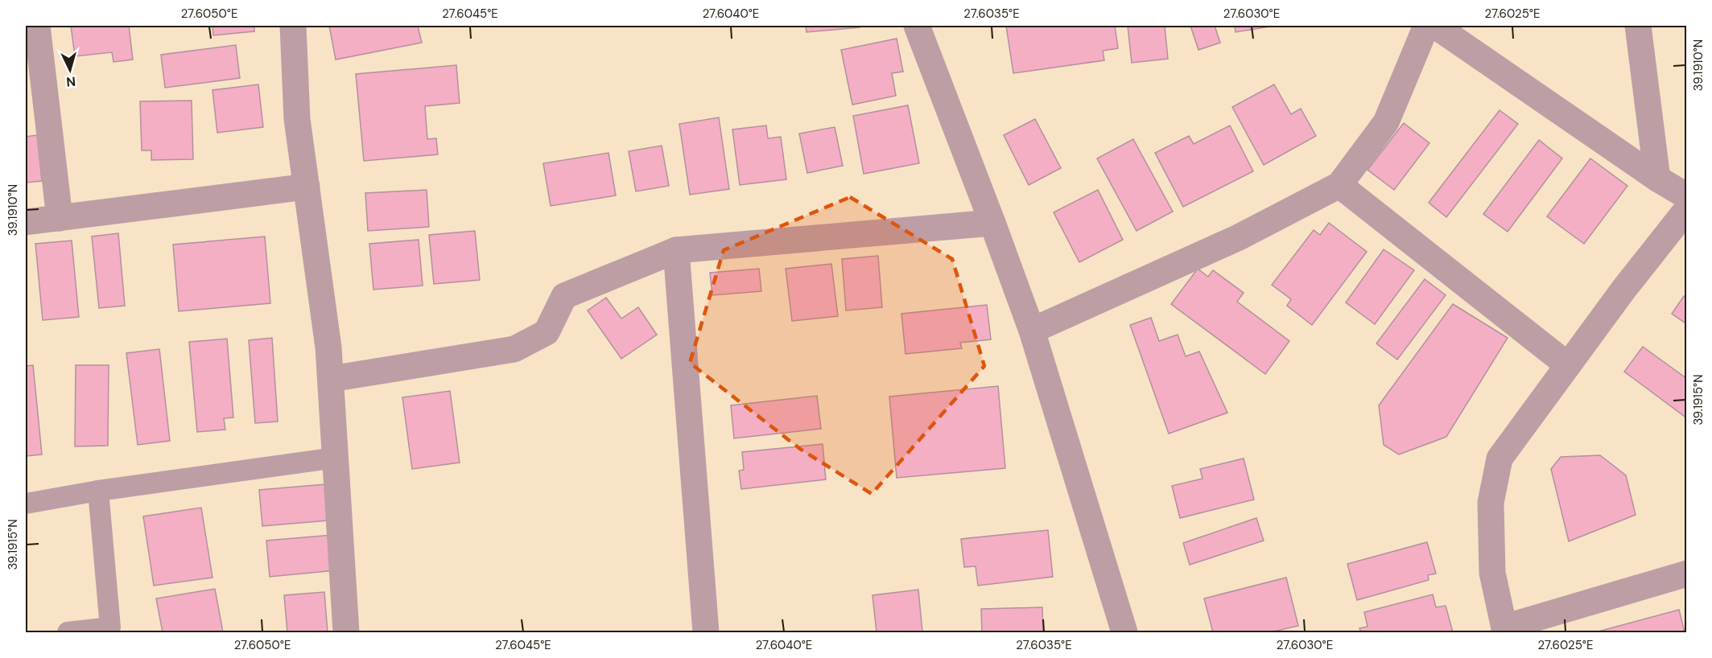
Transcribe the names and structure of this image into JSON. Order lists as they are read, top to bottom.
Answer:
{
  "north": "bottom",
  "coordinates": [
    "27.6050°E",
    "27.6045°E",
    "27.6040°E",
    "27.6035°E",
    "27.6030°E",
    "27.6025°E",
    "39.1910°N",
    "39.1915°N"
  ]
}
